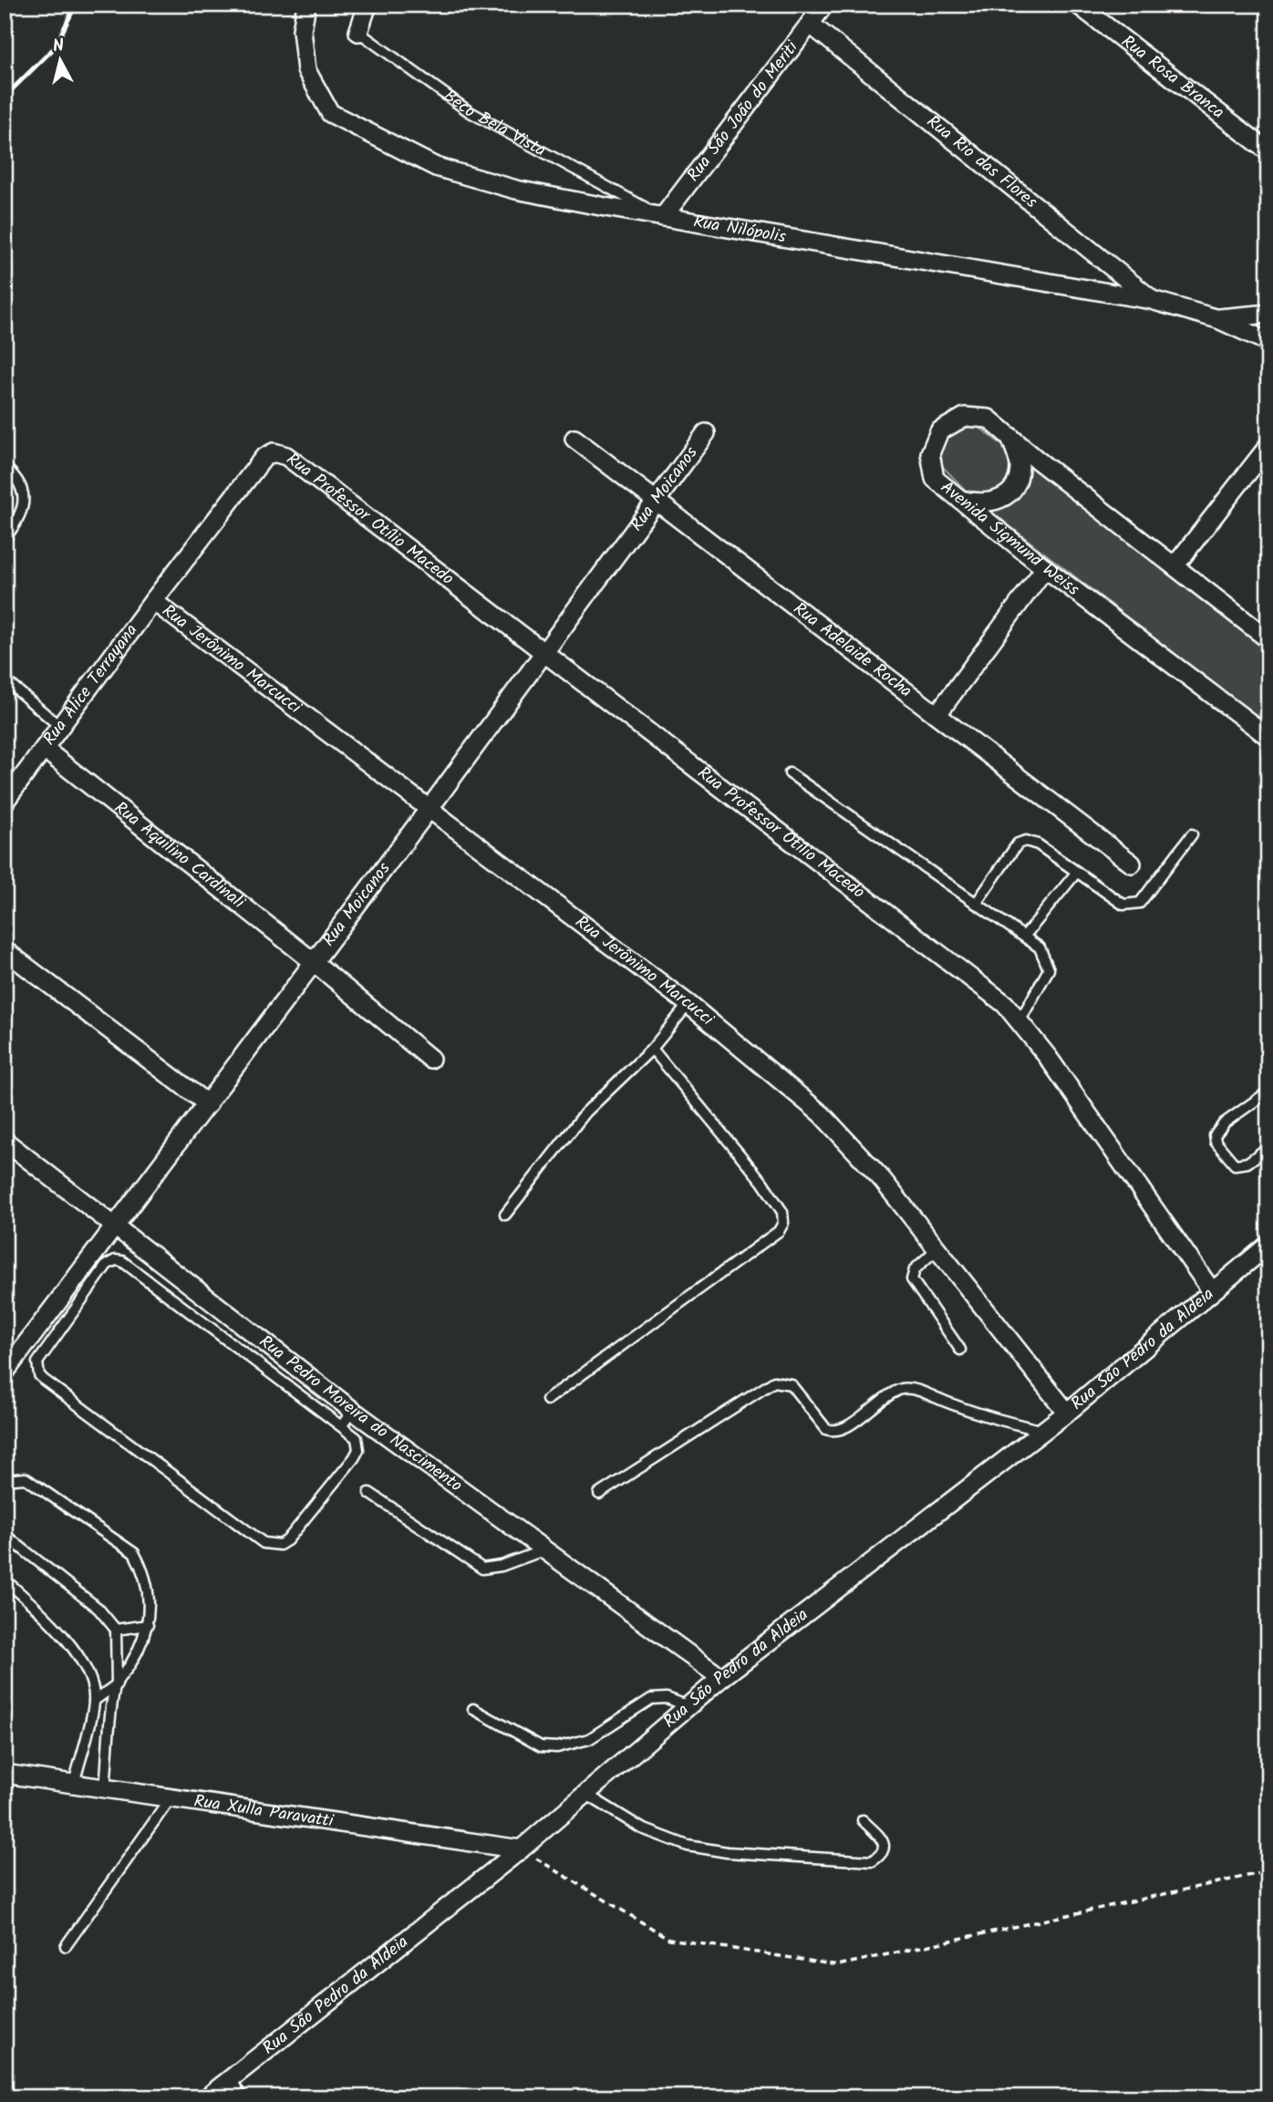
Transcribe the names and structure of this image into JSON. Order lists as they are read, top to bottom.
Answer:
{
  "streets": {
    "street": [
      "Rua Rosa Branca",
      "Rua São João do Meriti",
      "Beco Bela Vista",
      "Rua Rio das Flores",
      "Rua Nilópolis",
      "Rua Moicanos",
      "Rua Professor Otílio Macedo",
      "Avenida Sigmund Weiss",
      "Rua Adelaide Rocha",
      "Rua Jerônimo Marcucci",
      "Rua Alice Terrayana",
      "Rua Aquilino Cardinali",
      "Rua São Pedro da Aldeia",
      "Rua Pedro Moreira do Nascimento",
      "Rua Xulla Paravatti"
    ]
  },
  "crossings": [
    ["Rua São João do Meriti", "Beco Bela Vista"],
    ["Rua São João do Meriti", "Rua Rio das Flores"],
    ["Rua São João do Meriti", "Rua Nilópolis"],
    ["Beco Bela Vista", "Rua Nilópolis"],
    ["Rua Rio das Flores", "Rua Nilópolis"],
    ["Rua Moicanos", "Rua Professor Otílio Macedo"],
    ["Rua Moicanos", "Rua Adelaide Rocha"],
    ["Rua Moicanos", "Rua Jerônimo Marcucci"],
    ["Rua Moicanos", "Rua Aquilino Cardinali"],
    ["Rua Moicanos", "Rua Pedro Moreira do Nascimento"],
    ["Rua Professor Otílio Macedo", "Rua Alice Terrayana"],
    ["Rua Professor Otílio Macedo", "Rua São Pedro da Aldeia"],
    ["Rua Jerônimo Marcucci", "Rua Alice Terrayana"],
    ["Rua Jerônimo Marcucci", "Rua São Pedro da Aldeia"],
    ["Rua Alice Terrayana", "Rua Aquilino Cardinali"],
    ["Rua São Pedro da Aldeia", "Rua Pedro Moreira do Nascimento"],
    ["Rua São Pedro da Aldeia", "Rua Xulla Paravatti"]
  ],
  "north": "top"
}
